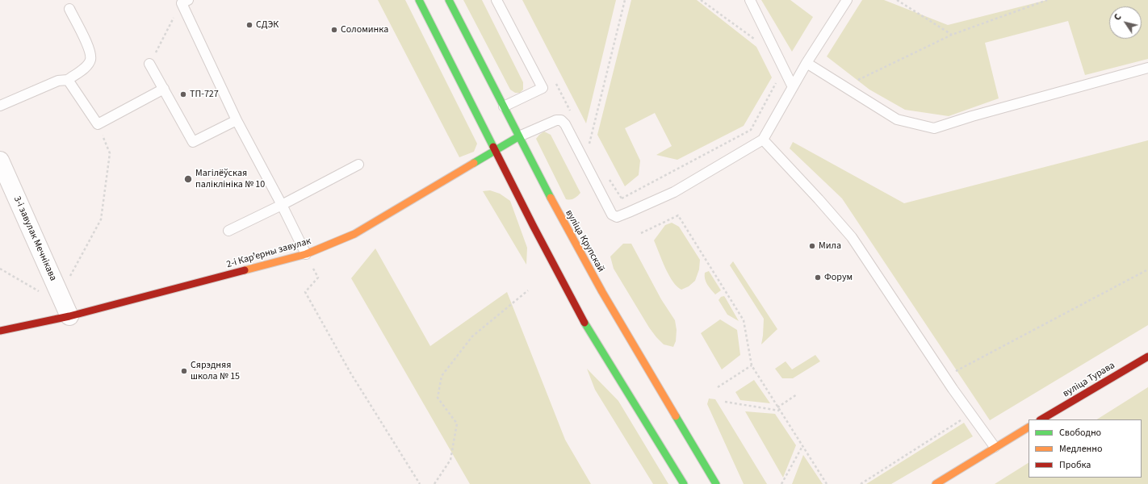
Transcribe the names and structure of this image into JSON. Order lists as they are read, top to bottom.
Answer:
{
  "streets": {
    "main road": ["вуліца Крупскай", "2-і Карʼерны завулак", "вуліца Турава"],
    "street": ["3-і завулак Мечнікава"]
  },
  "crossings": [
    ["3-і завулак Мечнікава", "2-і Карʼерны завулак"],
    ["вуліца Крупскай", "2-і Карʼерны завулак"]
  ],
  "places": [
    "СДЭК",
    "Соломинка",
    "ТП-727",
    "Магілёўская паліклініка № 10",
    "Мила",
    "Форум",
    "Сярэдняя школа № 15"
  ],
  "legend": ["Свободно", "Медленно", "Пробка"],
  "north": "top left"
}
